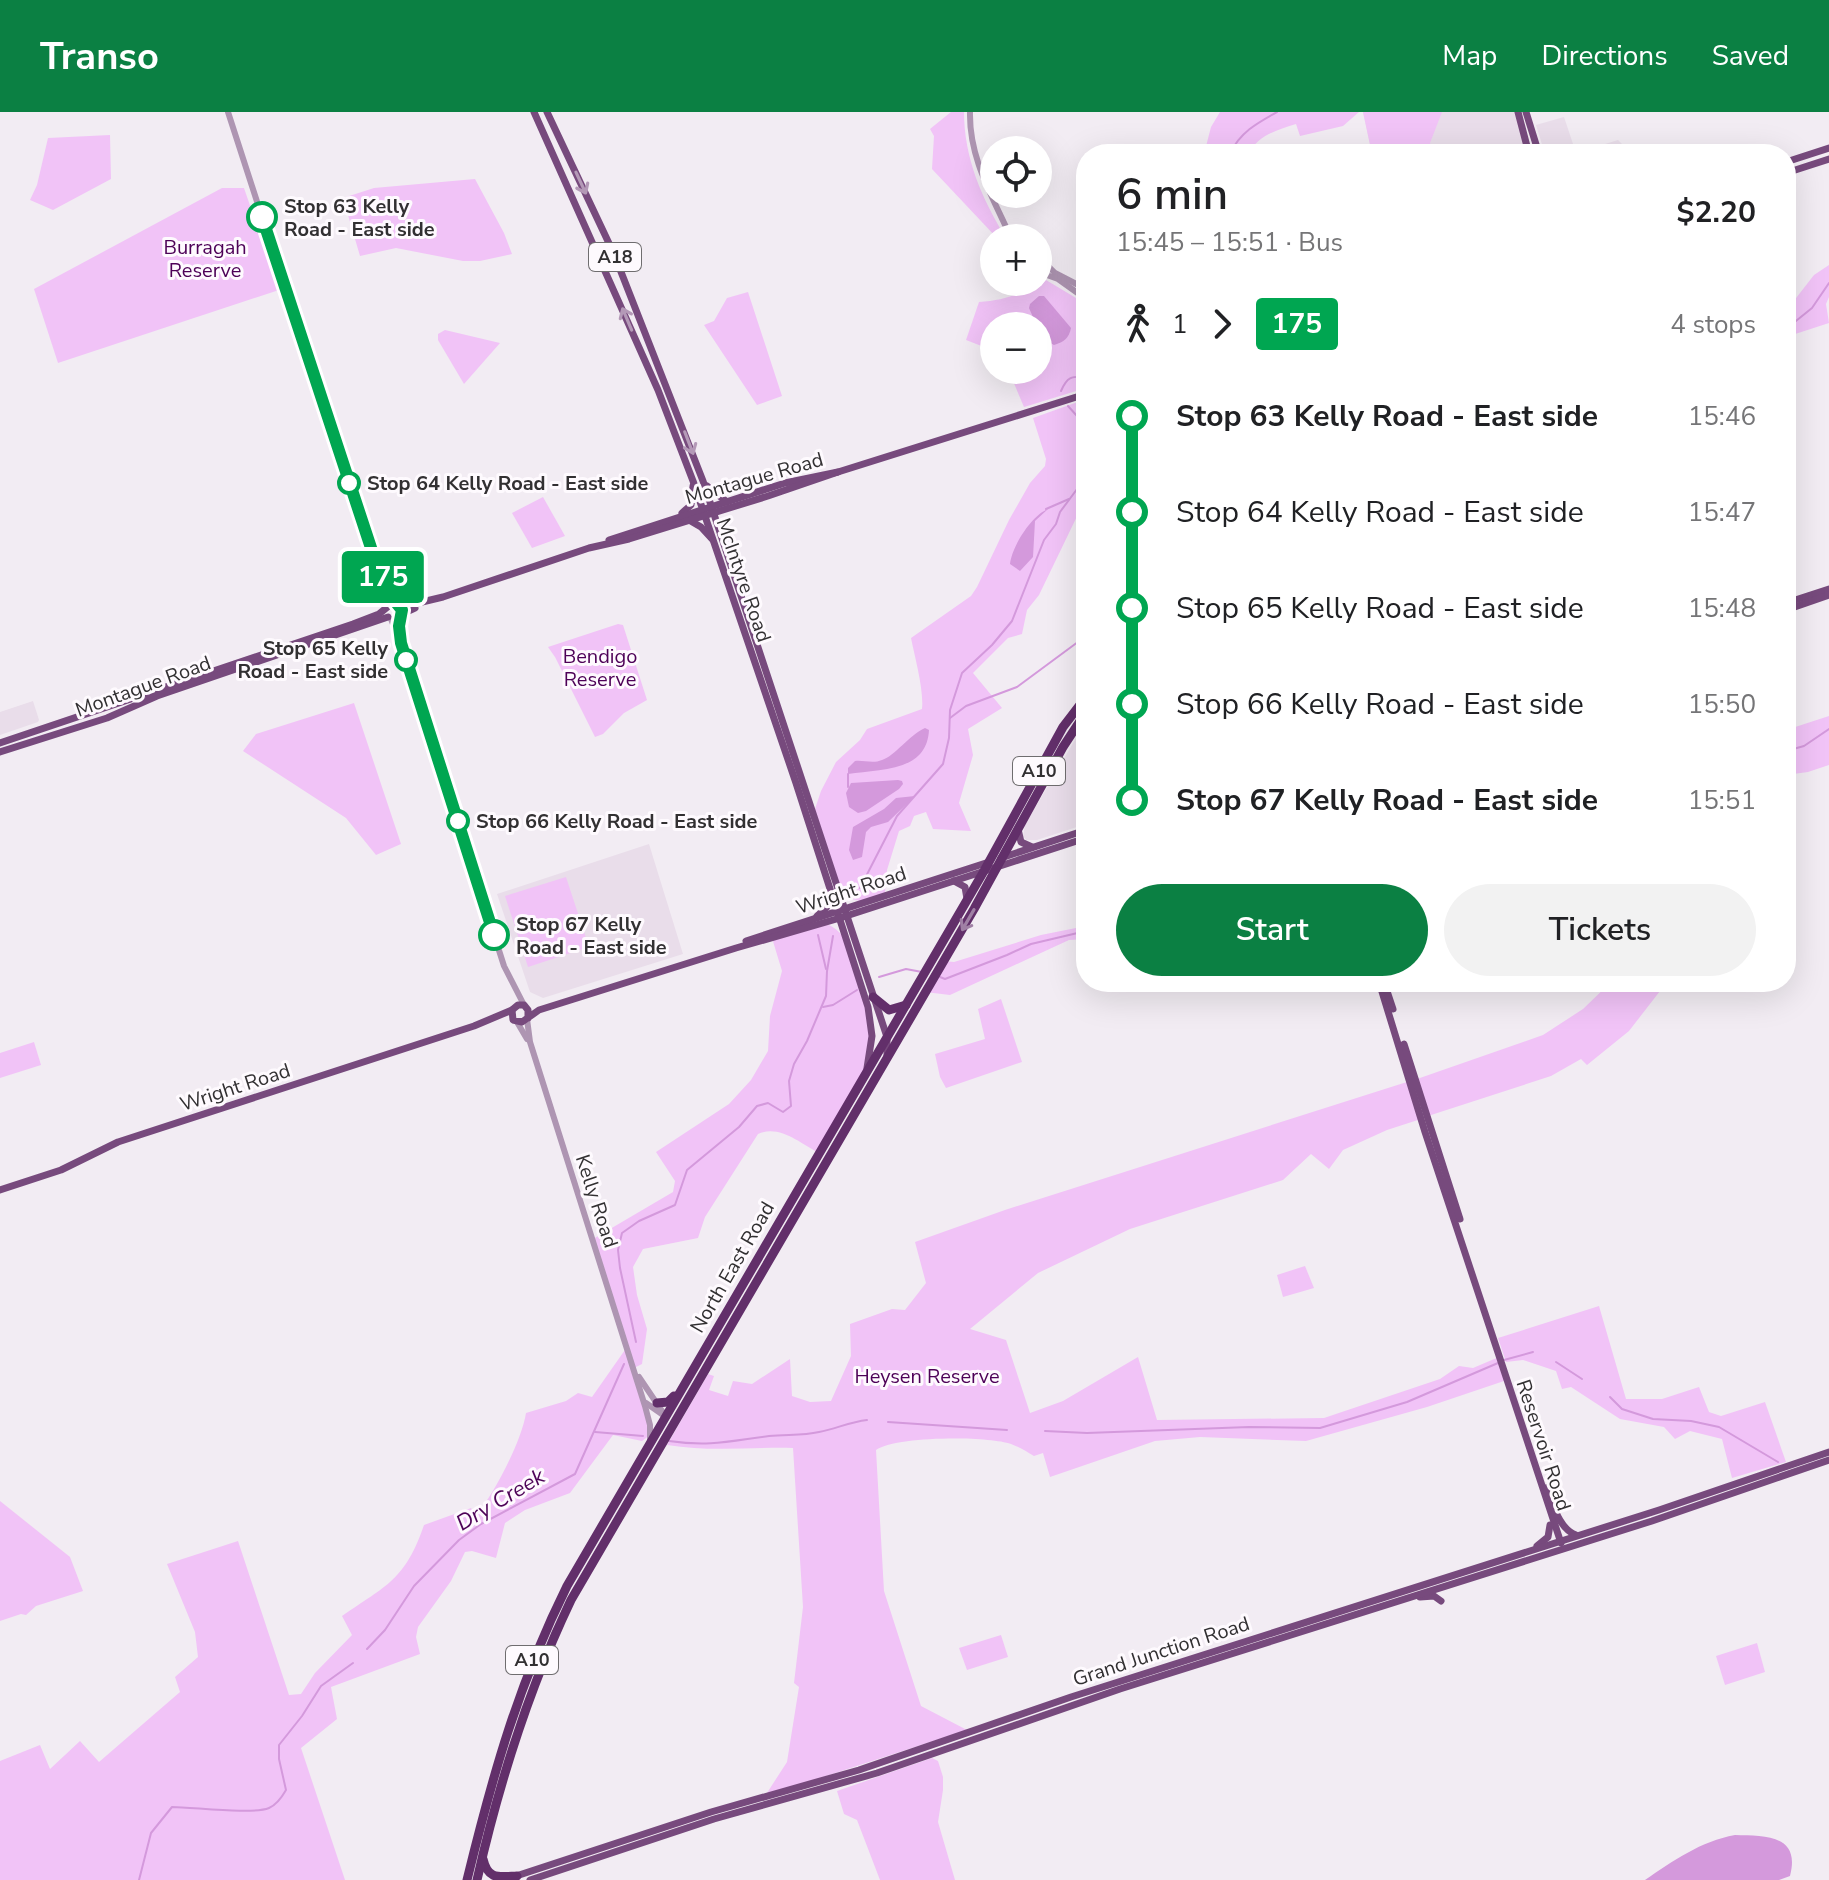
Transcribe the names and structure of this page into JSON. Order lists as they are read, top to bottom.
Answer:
{
  "streets": {
    "highway": ["A10", "North East Road"],
    "main road": [
      "A18",
      "Montague Road",
      "McIntyre Road",
      "Wright Road",
      "Reservoir Road",
      "Grand Junction Road"
    ],
    "street": ["Kelly Road"]
  },
  "crossings": [
    ["Montague Road", "McIntyre Road"],
    ["McIntyre Road", "Wright Road"],
    ["McIntyre Road", "North East Road"],
    ["Wright Road", "Kelly Road"],
    ["Wright Road", "North East Road"],
    ["Kelly Road", "North East Road"],
    ["Reservoir Road", "Grand Junction Road"]
  ],
  "water": ["Dry Creek"],
  "parks": ["Burragah Reserve", "Bendigo Reserve", "Heysen Reserve"],
  "places": [
    "Stop 63 Kelly Road - East side",
    "Stop 64 Kelly Road - East side",
    "Stop 65 Kelly Road - East side",
    "Stop 66 Kelly Road - East side",
    "Stop 67 Kelly Road - East side"
  ],
  "lines": ["bus line 175"],
  "page": {
    "header": "Transo",
    "nav": ["Map", "Directions", "Saved"],
    "on_map": "175",
    "map_buttons": ["+", "−"],
    "heading": ["6 min", "15:45 – 15:51 · Bus", "$2.20"],
    "legs": ["1", "175", "4 stops"],
    "list": [
      {
        "name": "Stop 63 Kelly Road - East side",
        "value": "15:46"
      },
      {
        "name": "Stop 64 Kelly Road - East side",
        "value": "15:47"
      },
      {
        "name": "Stop 65 Kelly Road - East side",
        "value": "15:48"
      },
      {
        "name": "Stop 66 Kelly Road - East side",
        "value": "15:50"
      },
      {
        "name": "Stop 67 Kelly Road - East side",
        "value": "15:51"
      }
    ],
    "buttons": ["Start", "Tickets"]
  }
}
